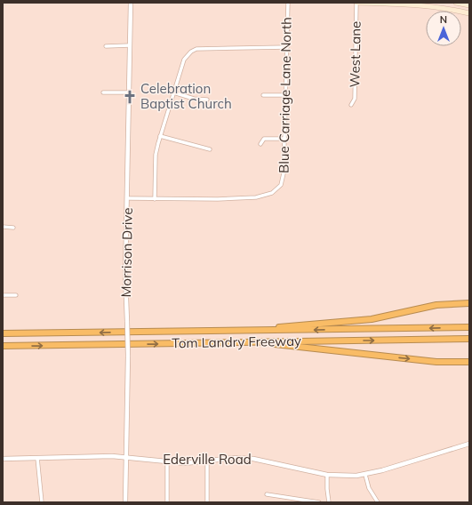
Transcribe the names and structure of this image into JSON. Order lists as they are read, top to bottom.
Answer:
{
  "streets": {
    "highway": ["Tom Landry Freeway"],
    "street": [
      "West Lane",
      "Blue Carriage Lane North",
      "Morrison Drive",
      "Ederville Road"
    ]
  },
  "crossings": [
    ["Morrison Drive", "Ederville Road"]
  ],
  "places": {
    "church": ["Celebration Baptist Church"]
  },
  "north": "top"
}
